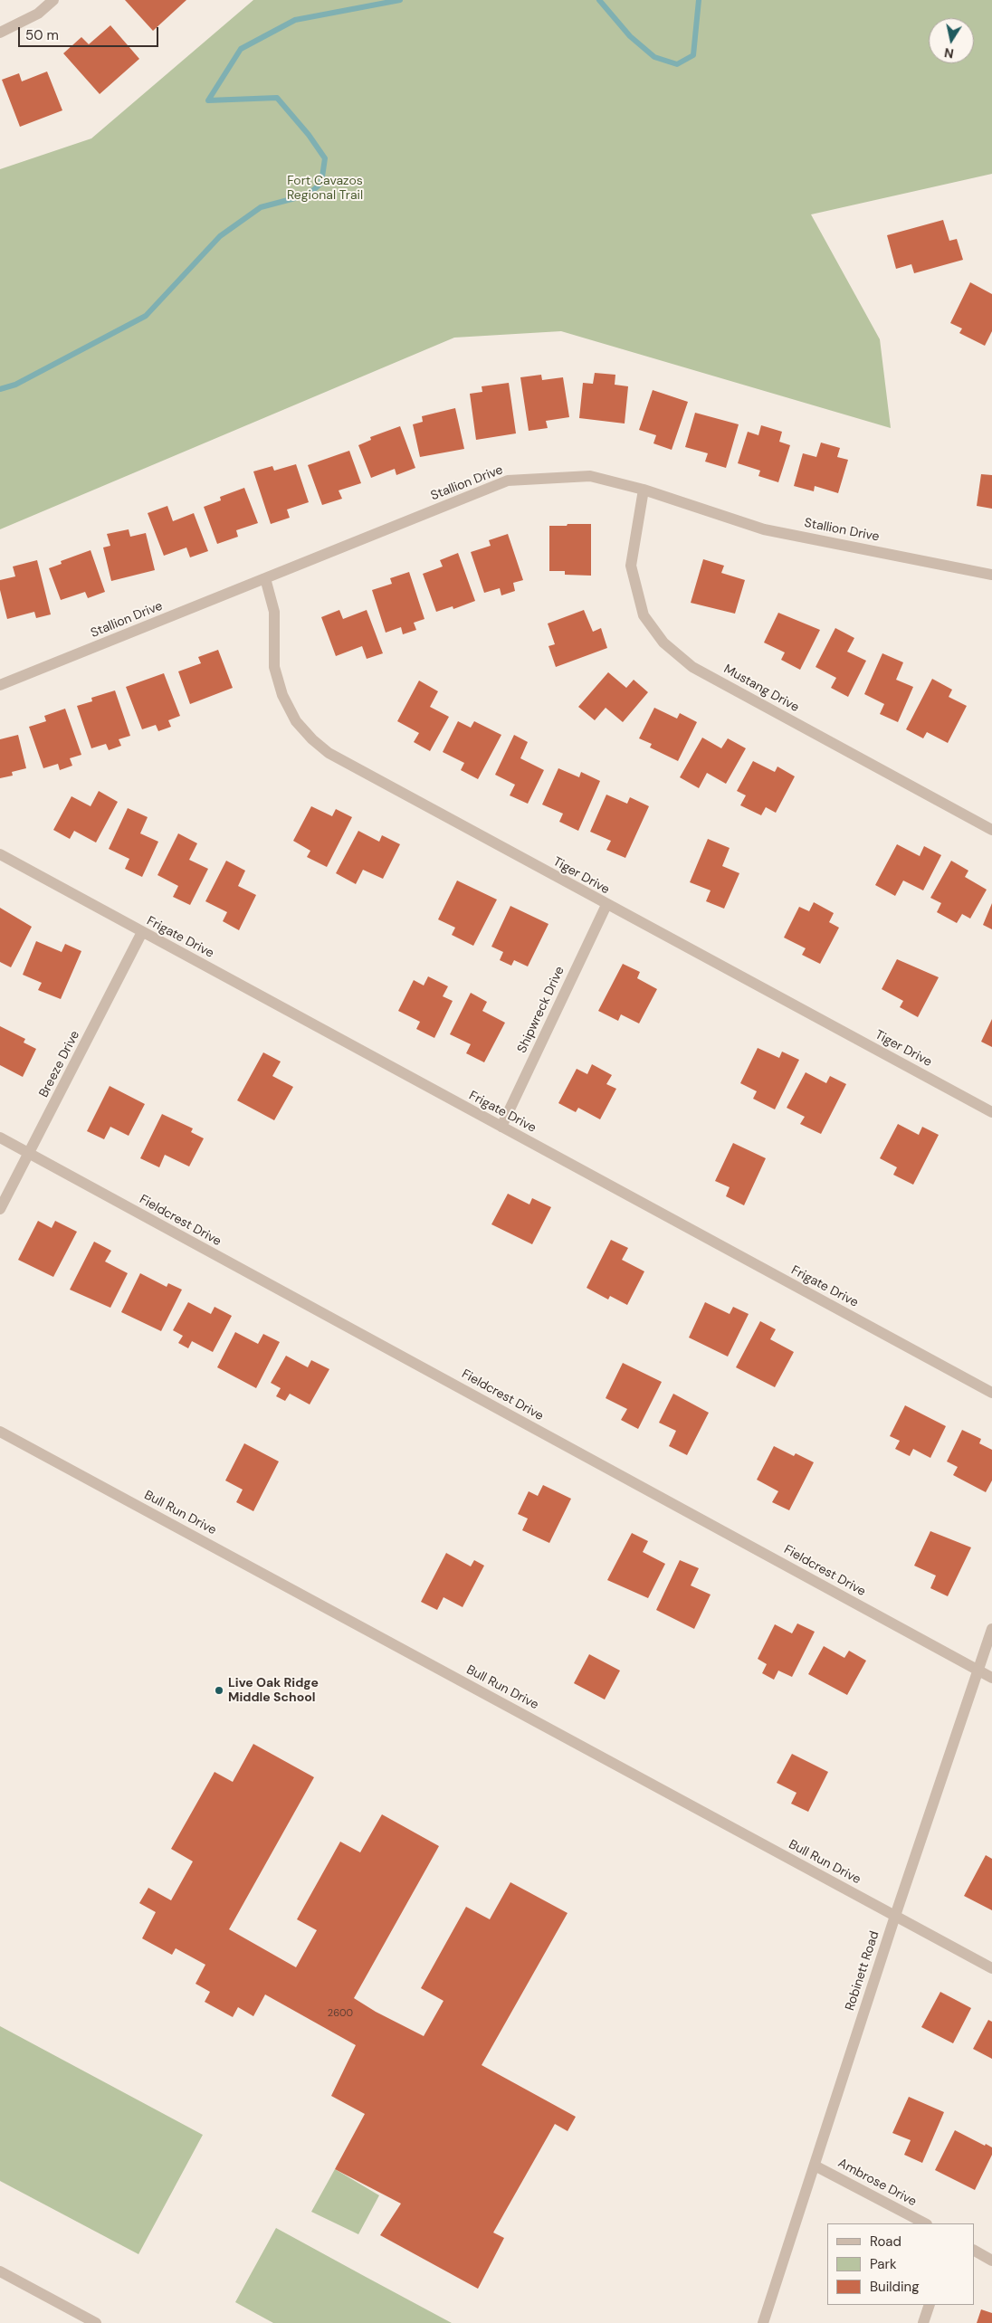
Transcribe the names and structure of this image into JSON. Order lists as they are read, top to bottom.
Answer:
{
  "streets": {
    "street": [
      "Stallion Drive",
      "Mustang Drive",
      "Tiger Drive",
      "Frigate Drive",
      "Shipwreck Drive",
      "Breeze Drive",
      "Fieldcrest Drive",
      "Bull Run Drive",
      "Robinett Road",
      "Ambrose Drive"
    ]
  },
  "crossings": [
    ["Stallion Drive", "Mustang Drive"],
    ["Stallion Drive", "Tiger Drive"],
    ["Tiger Drive", "Shipwreck Drive"],
    ["Frigate Drive", "Shipwreck Drive"],
    ["Frigate Drive", "Breeze Drive"],
    ["Breeze Drive", "Fieldcrest Drive"],
    ["Fieldcrest Drive", "Robinett Road"],
    ["Bull Run Drive", "Robinett Road"],
    ["Robinett Road", "Ambrose Drive"]
  ],
  "parks": ["Fort Cavazos Regional Trail"],
  "places": ["Live Oak Ridge Middle School"],
  "house_numbers": ["2600"],
  "legend": ["Road", "Park", "Building"],
  "scale_bar": "50 m",
  "north": "bottom"
}
